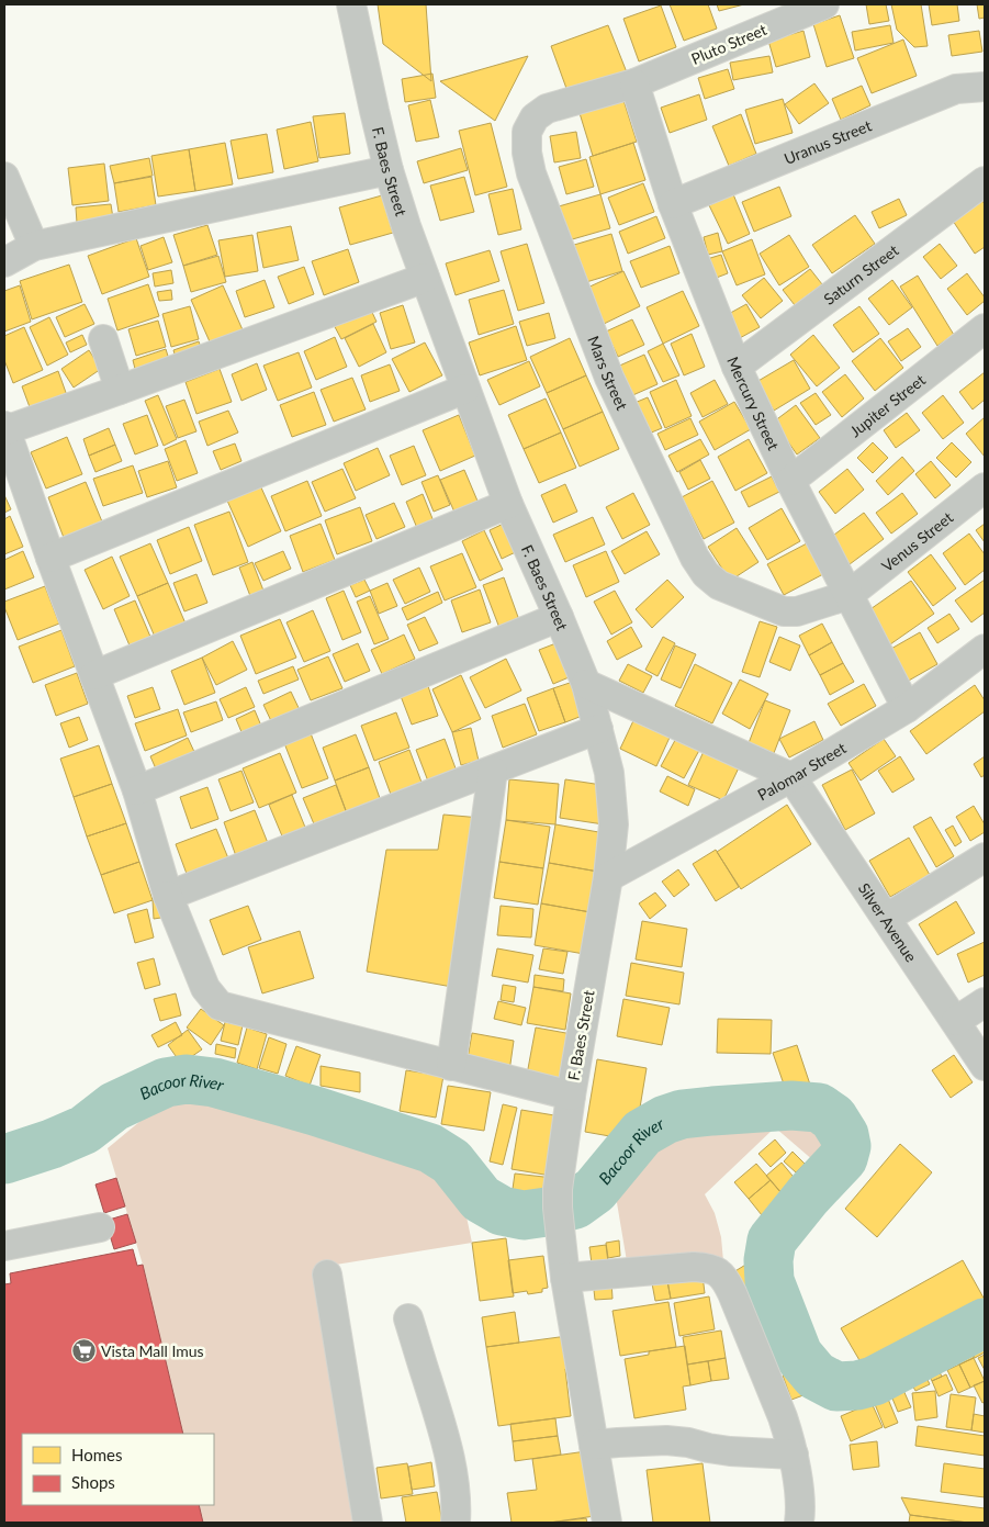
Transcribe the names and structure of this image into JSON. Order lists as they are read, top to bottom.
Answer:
{
  "streets": {
    "street": [
      "Pluto Street",
      "Uranus Street",
      "F. Baes Street",
      "Saturn Street",
      "Mars Street",
      "Mercury Street",
      "Jupiter Street",
      "Venus Street",
      "Palomar Street",
      "Silver Avenue"
    ]
  },
  "crossings": [
    ["Pluto Street", "Mars Street"],
    ["Pluto Street", "Mercury Street"],
    ["Uranus Street", "Mercury Street"],
    ["F. Baes Street", "Palomar Street"],
    ["Saturn Street", "Mercury Street"],
    ["Mars Street", "Mercury Street"],
    ["Mars Street", "Venus Street"],
    ["Mercury Street", "Jupiter Street"],
    ["Mercury Street", "Venus Street"],
    ["Mercury Street", "Palomar Street"],
    ["Palomar Street", "Silver Avenue"]
  ],
  "water": ["Bacoor River"],
  "places": {
    "supermarket": ["Vista Mall Imus"]
  },
  "legend": ["Homes", "Shops"]
}
